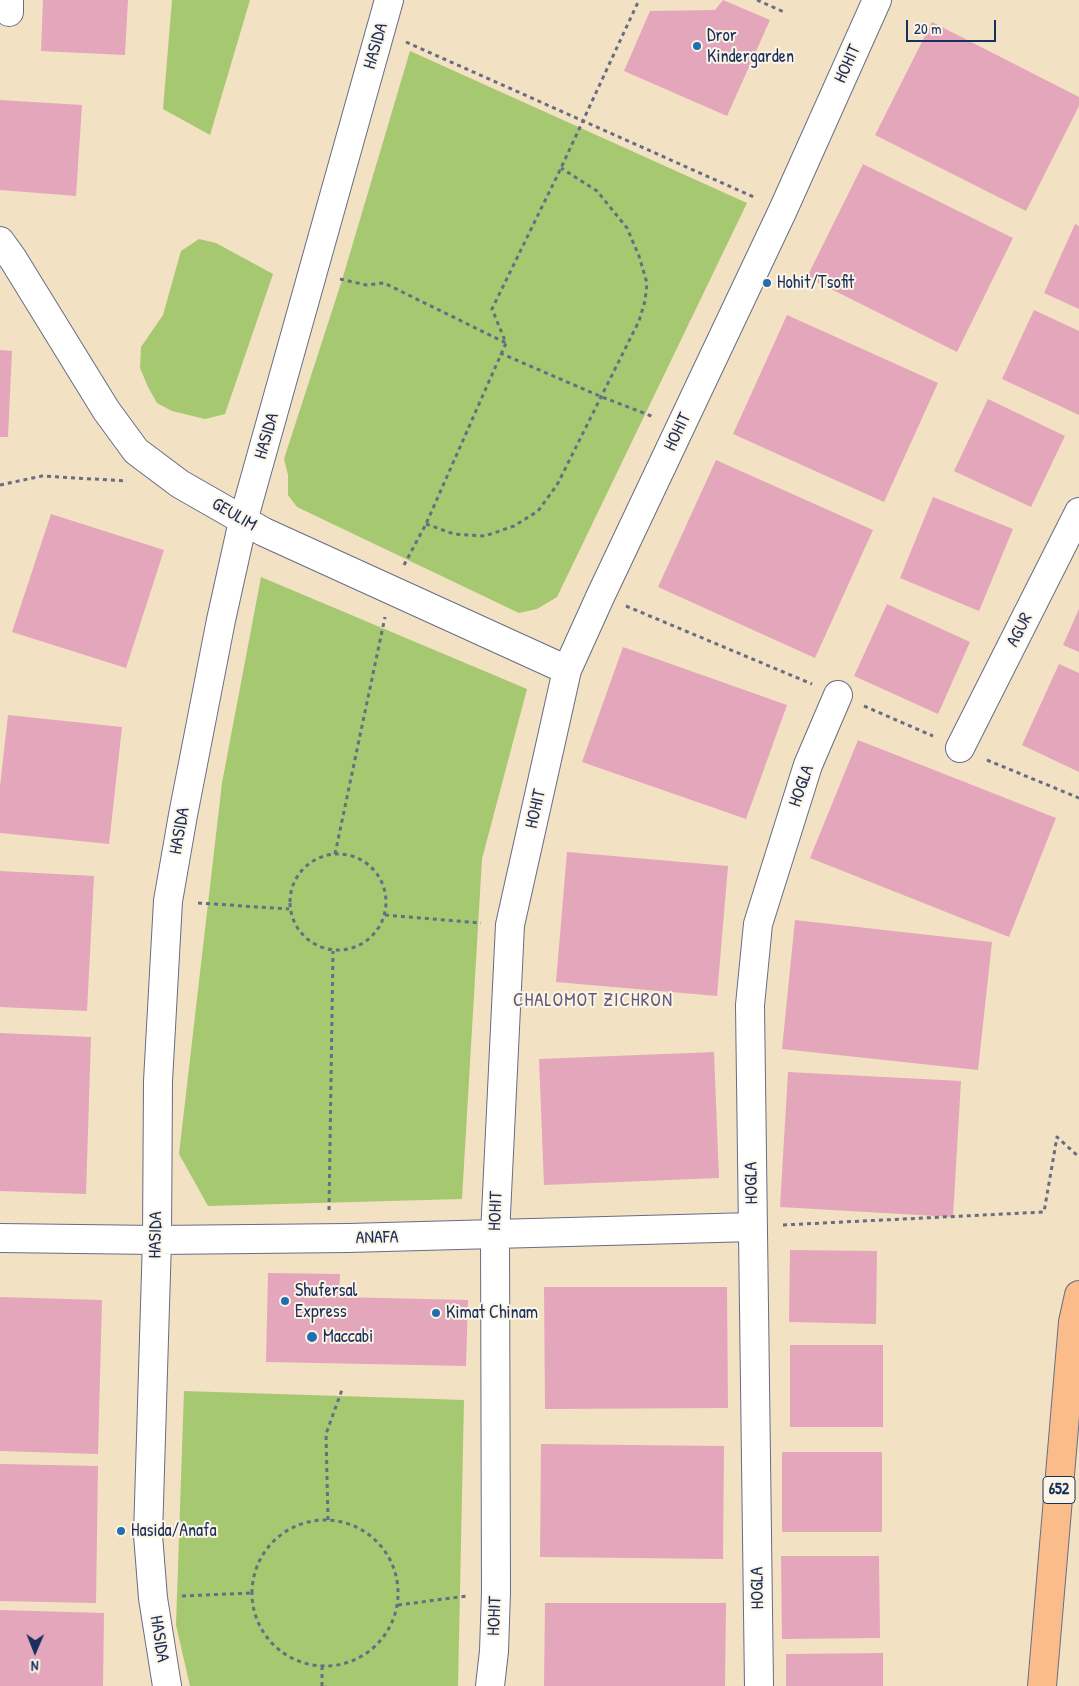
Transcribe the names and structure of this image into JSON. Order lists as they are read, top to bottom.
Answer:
{
  "streets": {
    "main road": ["652"],
    "street": [
      "HASIDA",
      "HOHIT",
      "GEULIM",
      "AGUR",
      "HOGLA",
      "ANAFA"
    ]
  },
  "crossings": [
    ["HASIDA", "GEULIM"],
    ["HASIDA", "ANAFA"],
    ["HOHIT", "GEULIM"],
    ["HOHIT", "ANAFA"],
    ["HOGLA", "ANAFA"]
  ],
  "districts": ["CHALOMOT ZICHRON"],
  "places": [
    "Dror Kindergarden",
    "Hohit/Tsofit",
    "Shufersal Express",
    "Kimat Chinam",
    "Maccabi",
    "Hasida/Anafa"
  ],
  "scale_bar": "20 m",
  "north": "bottom"
}
